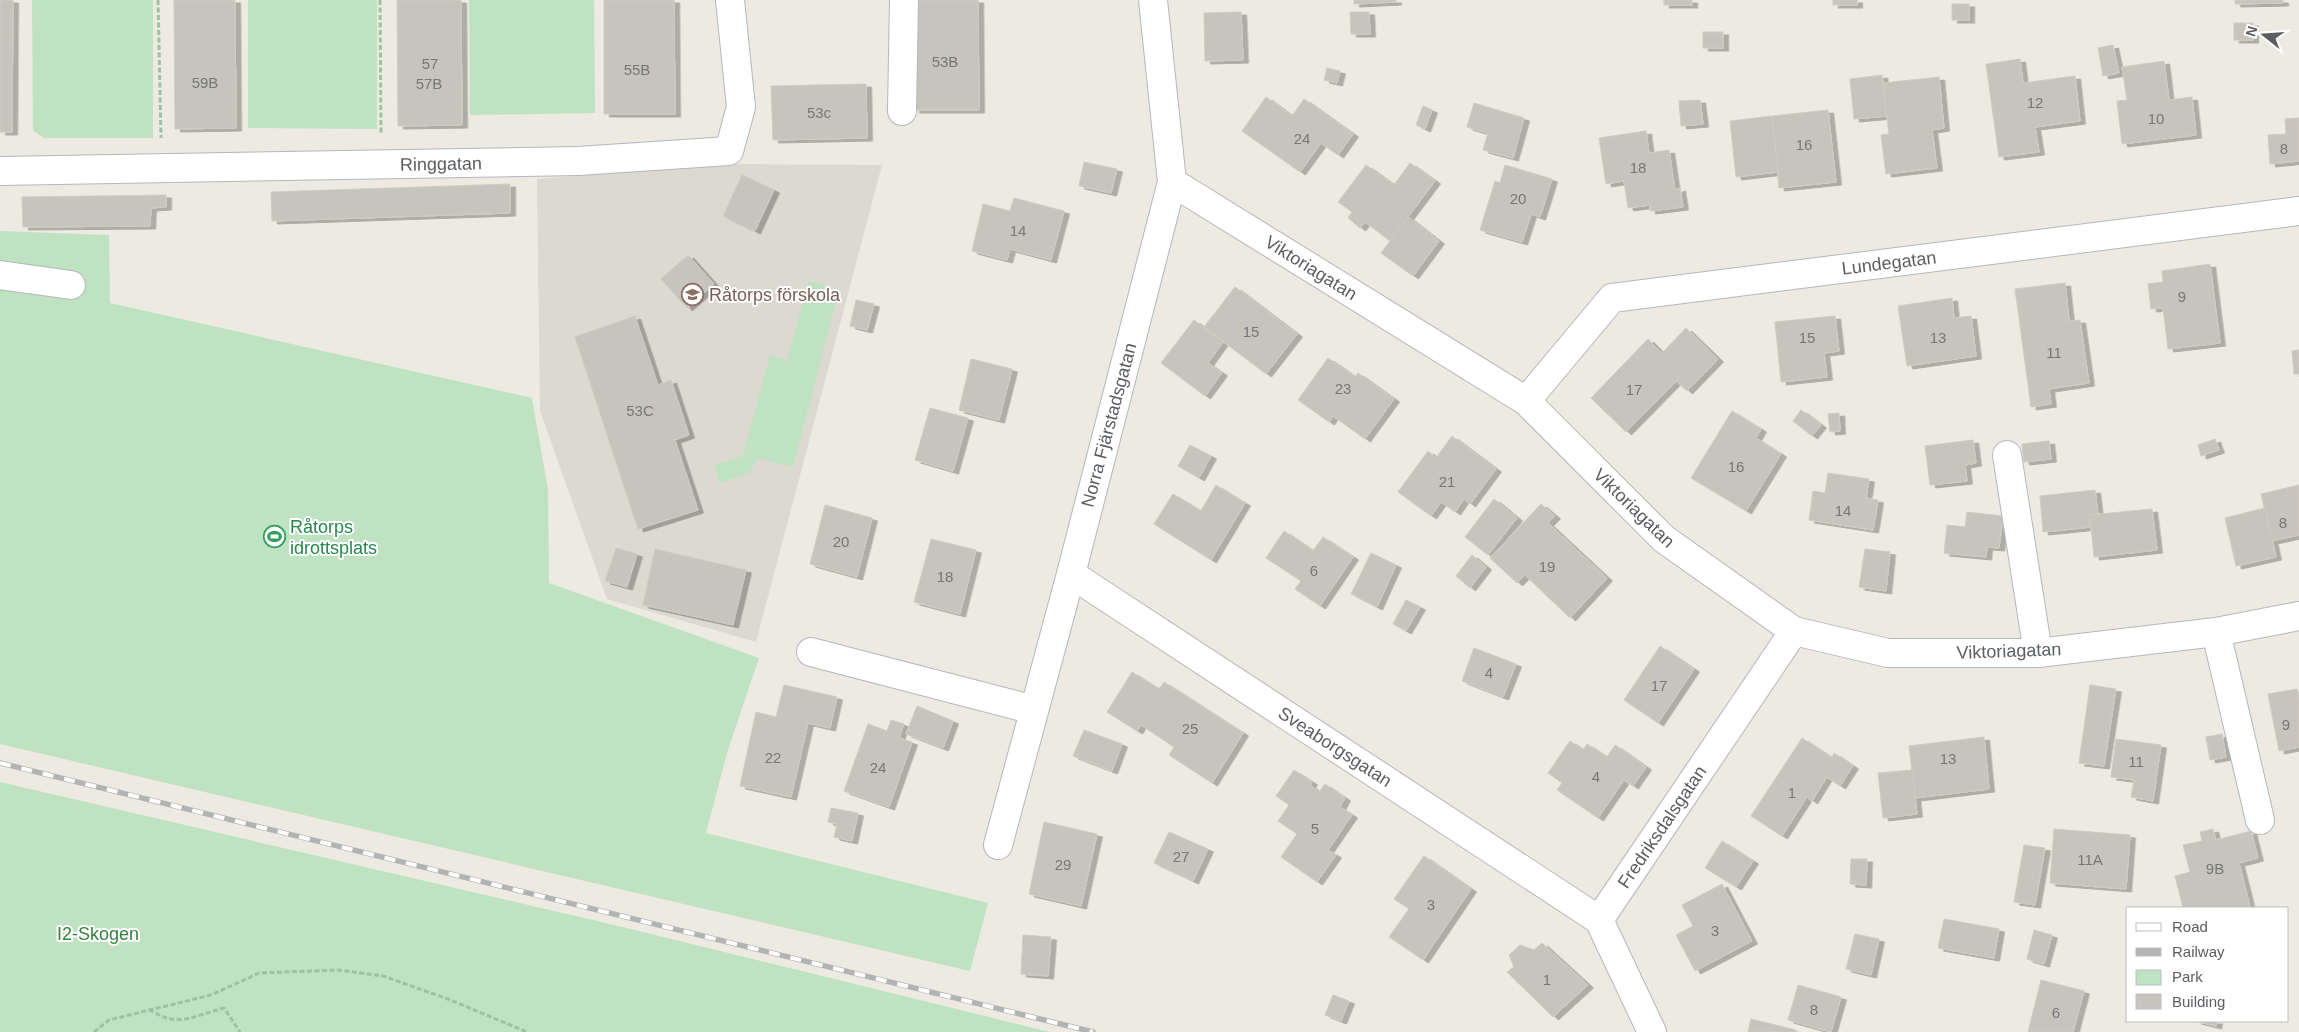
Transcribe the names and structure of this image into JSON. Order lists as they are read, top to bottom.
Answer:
{
  "streets": {
    "street": [
      "Ringgatan",
      "Lundegatan",
      "Viktoriagatan",
      "Norra Fjärstadsgatan",
      "Sveaborgsgatan",
      "Fredriksdalsgatan"
    ]
  },
  "crossings": [
    ["Lundegatan", "Viktoriagatan"],
    ["Viktoriagatan", "Norra Fjärstadsgatan"],
    ["Viktoriagatan", "Fredriksdalsgatan"],
    ["Norra Fjärstadsgatan", "Sveaborgsgatan"],
    ["Sveaborgsgatan", "Fredriksdalsgatan"]
  ],
  "parks": ["I2-Skogen"],
  "places": {
    "school or university": ["Råtorps förskola"],
    "sports": ["Råtorps idrottsplats"]
  },
  "house_numbers": [
    "53B",
    "57",
    "55B",
    "59B",
    "57B",
    "12",
    "53c",
    "10",
    "24",
    "16",
    "8",
    "18",
    "20",
    "14",
    "9",
    "15",
    "15",
    "13",
    "11",
    "23",
    "17",
    "53C",
    "16",
    "21",
    "14",
    "8",
    "20",
    "19",
    "6",
    "18",
    "4",
    "17",
    "9",
    "25",
    "22",
    "13",
    "11",
    "24",
    "4",
    "1",
    "5",
    "27",
    "11A",
    "29",
    "9B",
    "3",
    "3",
    "1",
    "8",
    "6"
  ],
  "legend": [
    "Road",
    "Railway",
    "Park",
    "Building"
  ],
  "north": "left"
}
